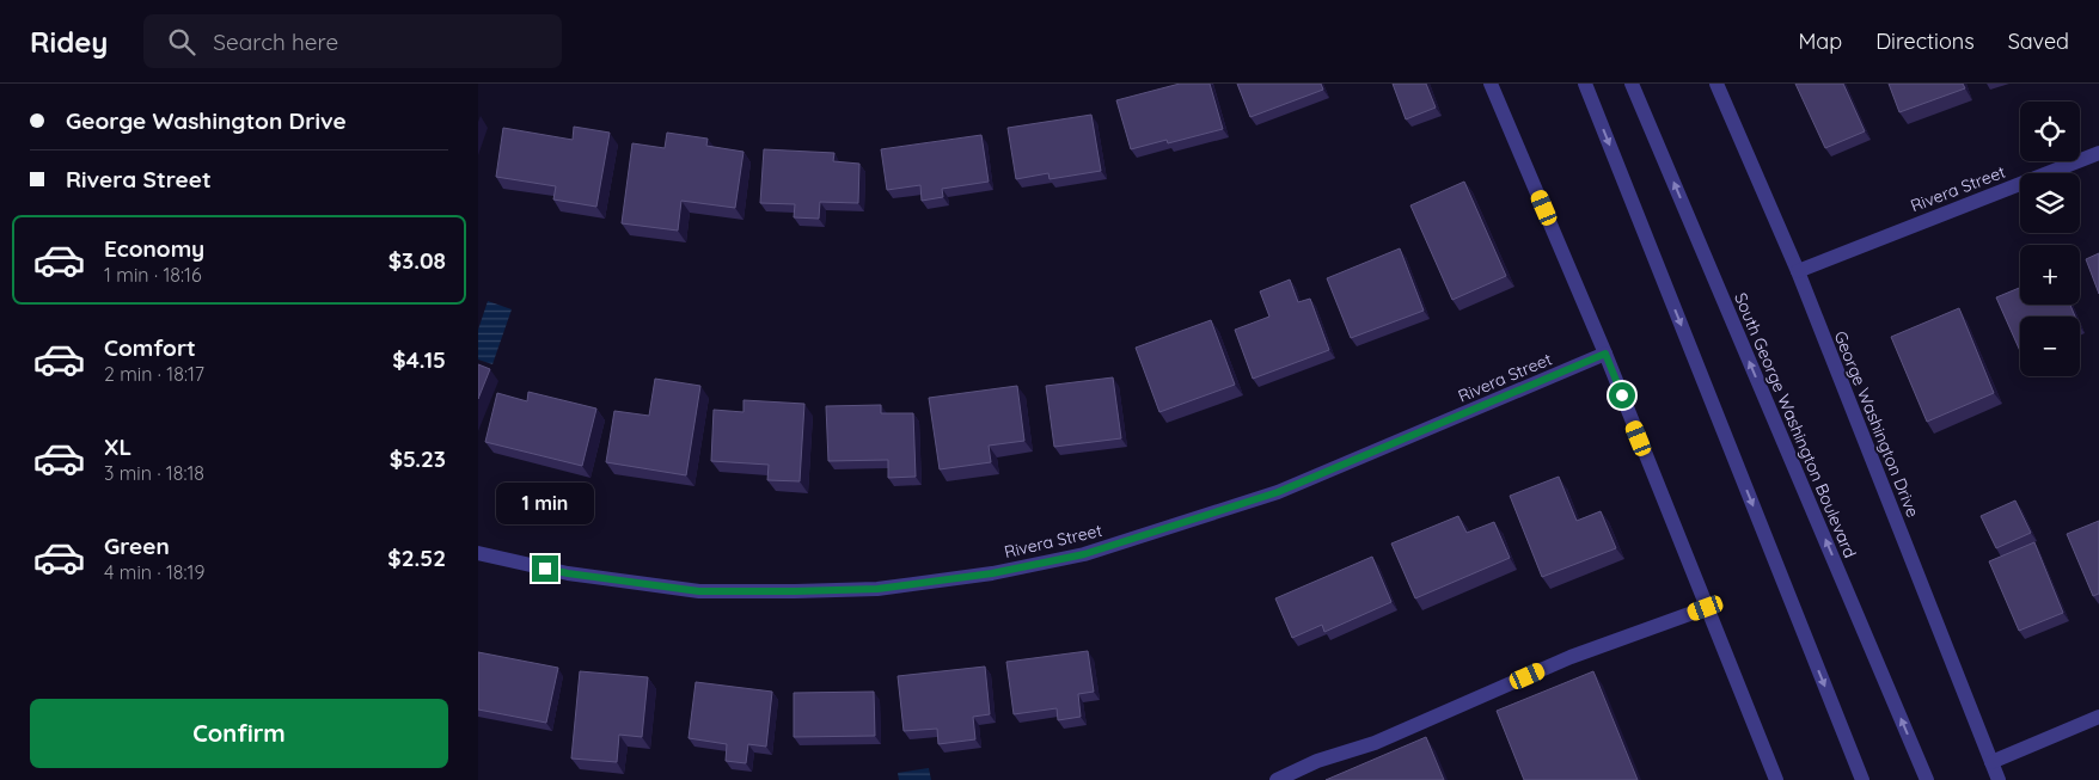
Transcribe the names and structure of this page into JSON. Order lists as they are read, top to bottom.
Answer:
{
  "streets": {
    "street": ["Rivera Street", "George Washington Drive", "South George Washington Boulevard"]
  },
  "crossings": [
    ["Rivera Street", "George Washington Drive"]
  ],
  "page": {
    "header": "Ridey",
    "search": "Search here",
    "nav": ["Map", "Directions", "Saved"],
    "banner": ["George Washington Drive", "Rivera Street"],
    "map_buttons": ["+", "−"],
    "list": [
      {
        "name": "Economy",
        "note": "1 min · 18:16",
        "value": "$3.08"
      },
      {
        "name": "Comfort",
        "note": "2 min · 18:17",
        "value": "$4.15"
      },
      {
        "name": "XL",
        "note": "3 min · 18:18",
        "value": "$5.23"
      },
      {
        "name": "Green",
        "note": "4 min · 18:19",
        "value": "$2.52"
      }
    ],
    "bubble": "1 min",
    "buttons": "Confirm"
  }
}
